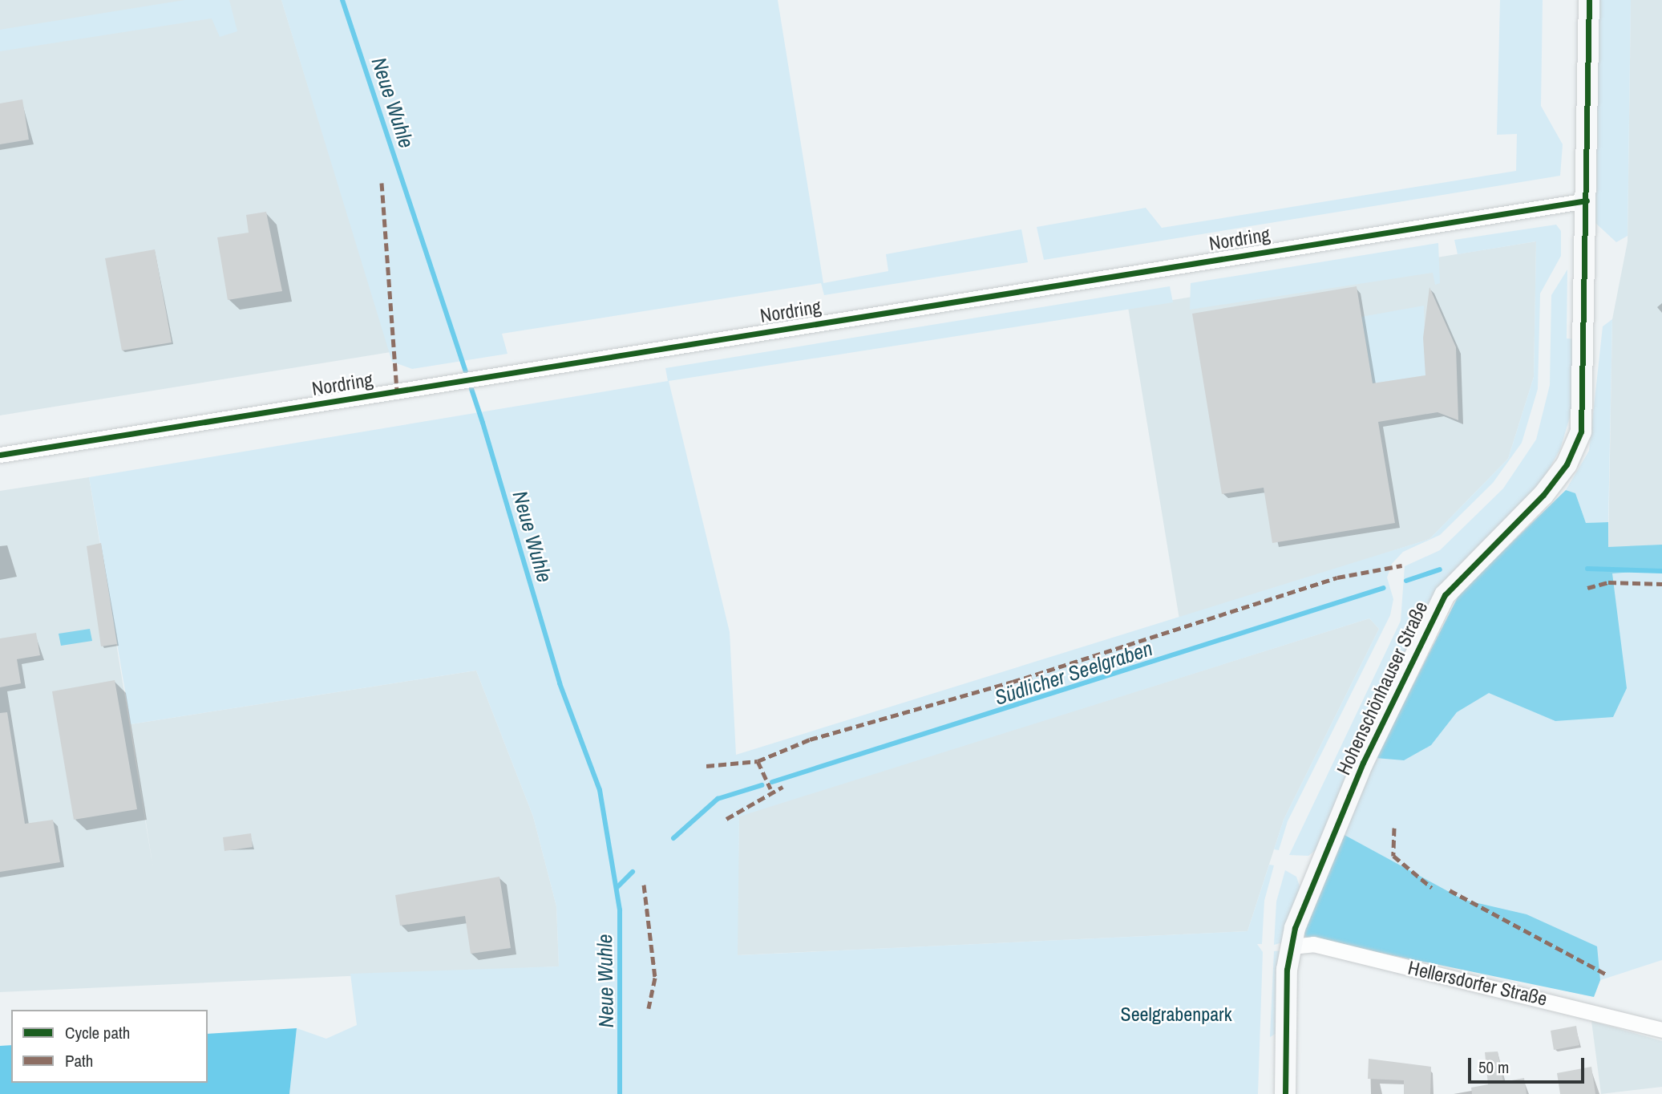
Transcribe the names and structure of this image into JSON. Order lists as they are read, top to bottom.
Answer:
{
  "streets": {
    "street": ["Nordring", "Hohenschönhauser Straße", "Hellersdorfer Straße"]
  },
  "crossings": [
    ["Nordring", "Hohenschönhauser Straße"],
    ["Hohenschönhauser Straße", "Hellersdorfer Straße"]
  ],
  "water": ["Neue Wuhle", "Südlicher Seelgraben"],
  "parks": ["Seelgrabenpark"],
  "legend": ["Cycle path", "Path"],
  "scale_bar": "50 m"
}
